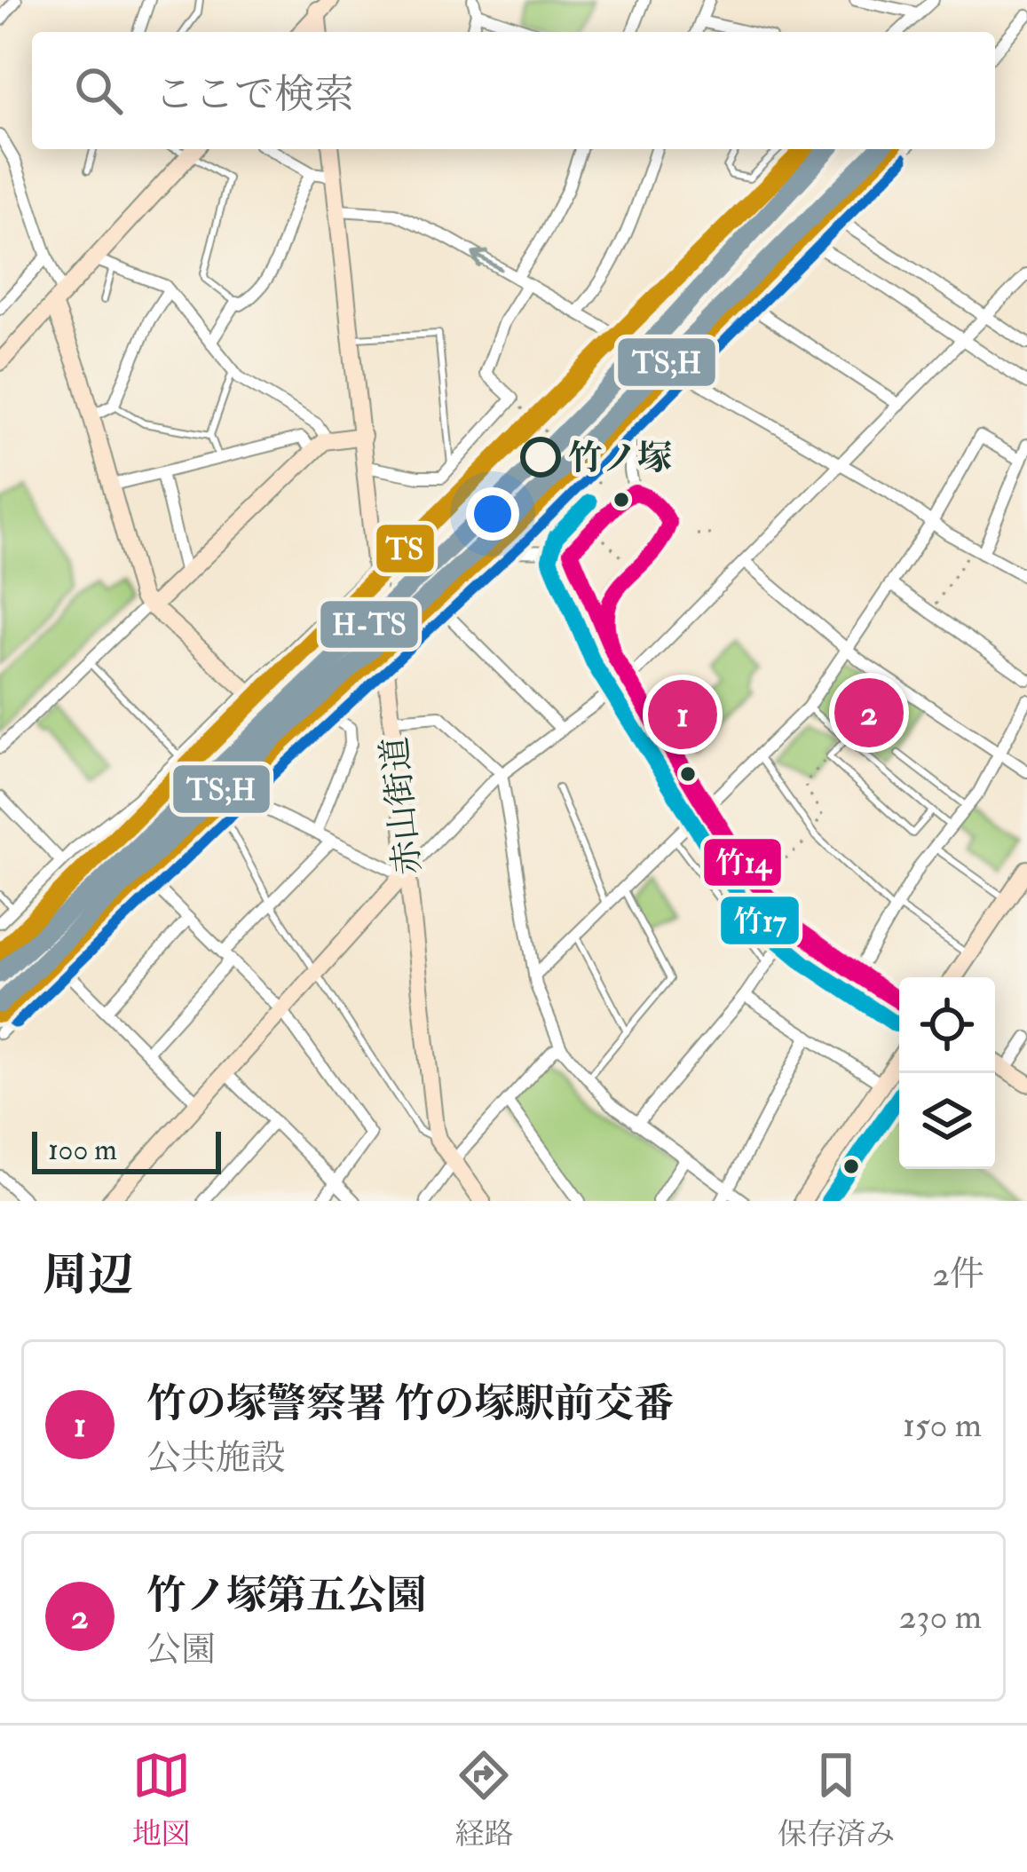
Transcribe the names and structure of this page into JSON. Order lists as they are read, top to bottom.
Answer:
{
  "streets": {
    "street": ["赤山街道"]
  },
  "places": ["竹ノ塚"],
  "lines": [
    "transit line TS",
    "transit line TS;H",
    "transit line H-TS",
    "transit line 竹14",
    "transit line 竹17"
  ],
  "scale_bar": "100 m",
  "page": {
    "search": "ここで検索",
    "pins": ["2", "1"],
    "scale": "100 m",
    "heading": ["周辺", "2件"],
    "list": [
      {
        "mark": "1",
        "name": "竹の塚警察署 竹の塚駅前交番",
        "note": "公共施設",
        "value": "150 m"
      },
      {
        "mark": "2",
        "name": "竹ノ塚第五公園",
        "note": "公園",
        "value": "230 m"
      }
    ],
    "nav": ["地図", "経路", "保存済み"]
  }
}
